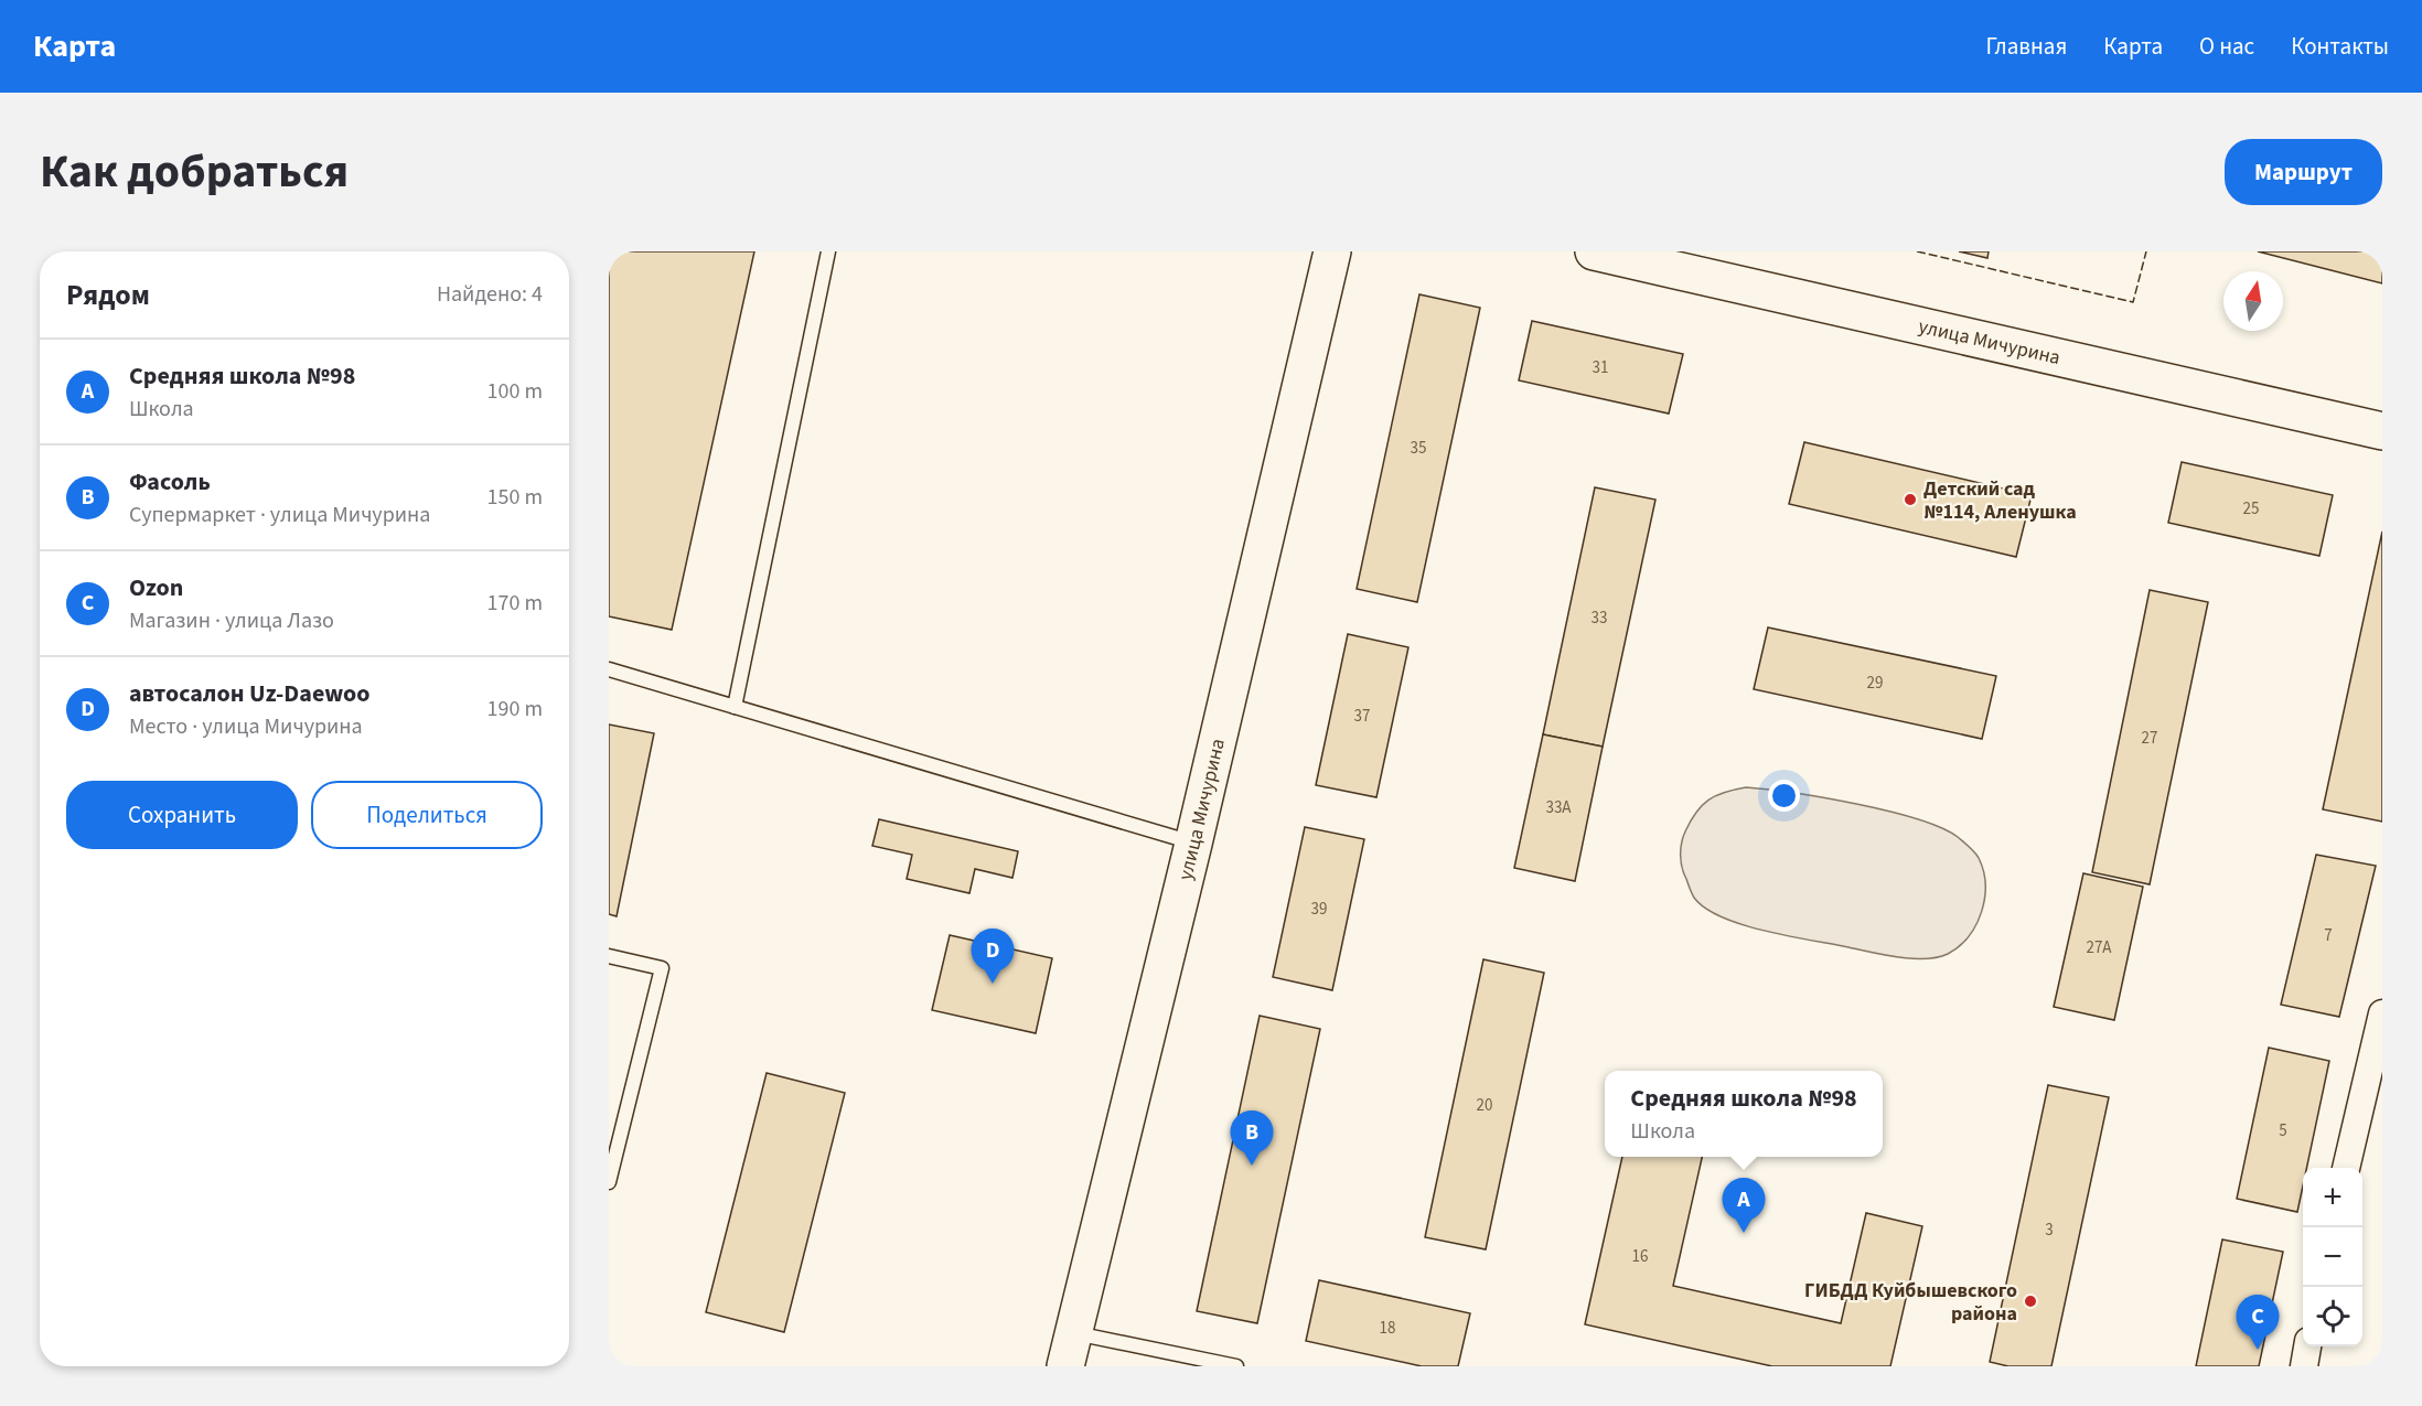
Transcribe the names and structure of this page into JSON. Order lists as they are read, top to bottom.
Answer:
{
  "streets": {
    "street": ["улица Мичурина"]
  },
  "places": ["Детский сад №114, Аленушка", "ГИБДД Куйбышевского района"],
  "house_numbers": [
    "31",
    "35",
    "25",
    "33",
    "29",
    "37",
    "27",
    "33А",
    "39",
    "7",
    "27А",
    "20",
    "5",
    "3",
    "16",
    "18"
  ],
  "north": "top",
  "page": {
    "header": "Карта",
    "nav": [
      "Главная",
      "Карта",
      "О нас",
      "Контакты"
    ],
    "title": "Как добраться",
    "buttons": [
      "Маршрут",
      ["Сохранить", "Поделиться"]
    ],
    "heading": ["Рядом", "Найдено: 4"],
    "list": [
      {
        "mark": "A",
        "name": "Средняя школа №98",
        "note": "Школа",
        "value": "100 m"
      },
      {
        "mark": "B",
        "name": "Фасоль",
        "note": "Супермаркет · улица Мичурина",
        "value": "150 m"
      },
      {
        "mark": "C",
        "name": "Ozon",
        "note": "Магазин · улица Лазо",
        "value": "170 m"
      },
      {
        "mark": "D",
        "name": "автосалон Uz-Daewoo",
        "note": "Место · улица Мичурина",
        "value": "190 m"
      }
    ],
    "pins": [
      "D",
      "B",
      "A",
      "C"
    ],
    "popup": ["Средняя школа №98", "Школа"],
    "map_buttons": ["+", "−"]
  }
}
